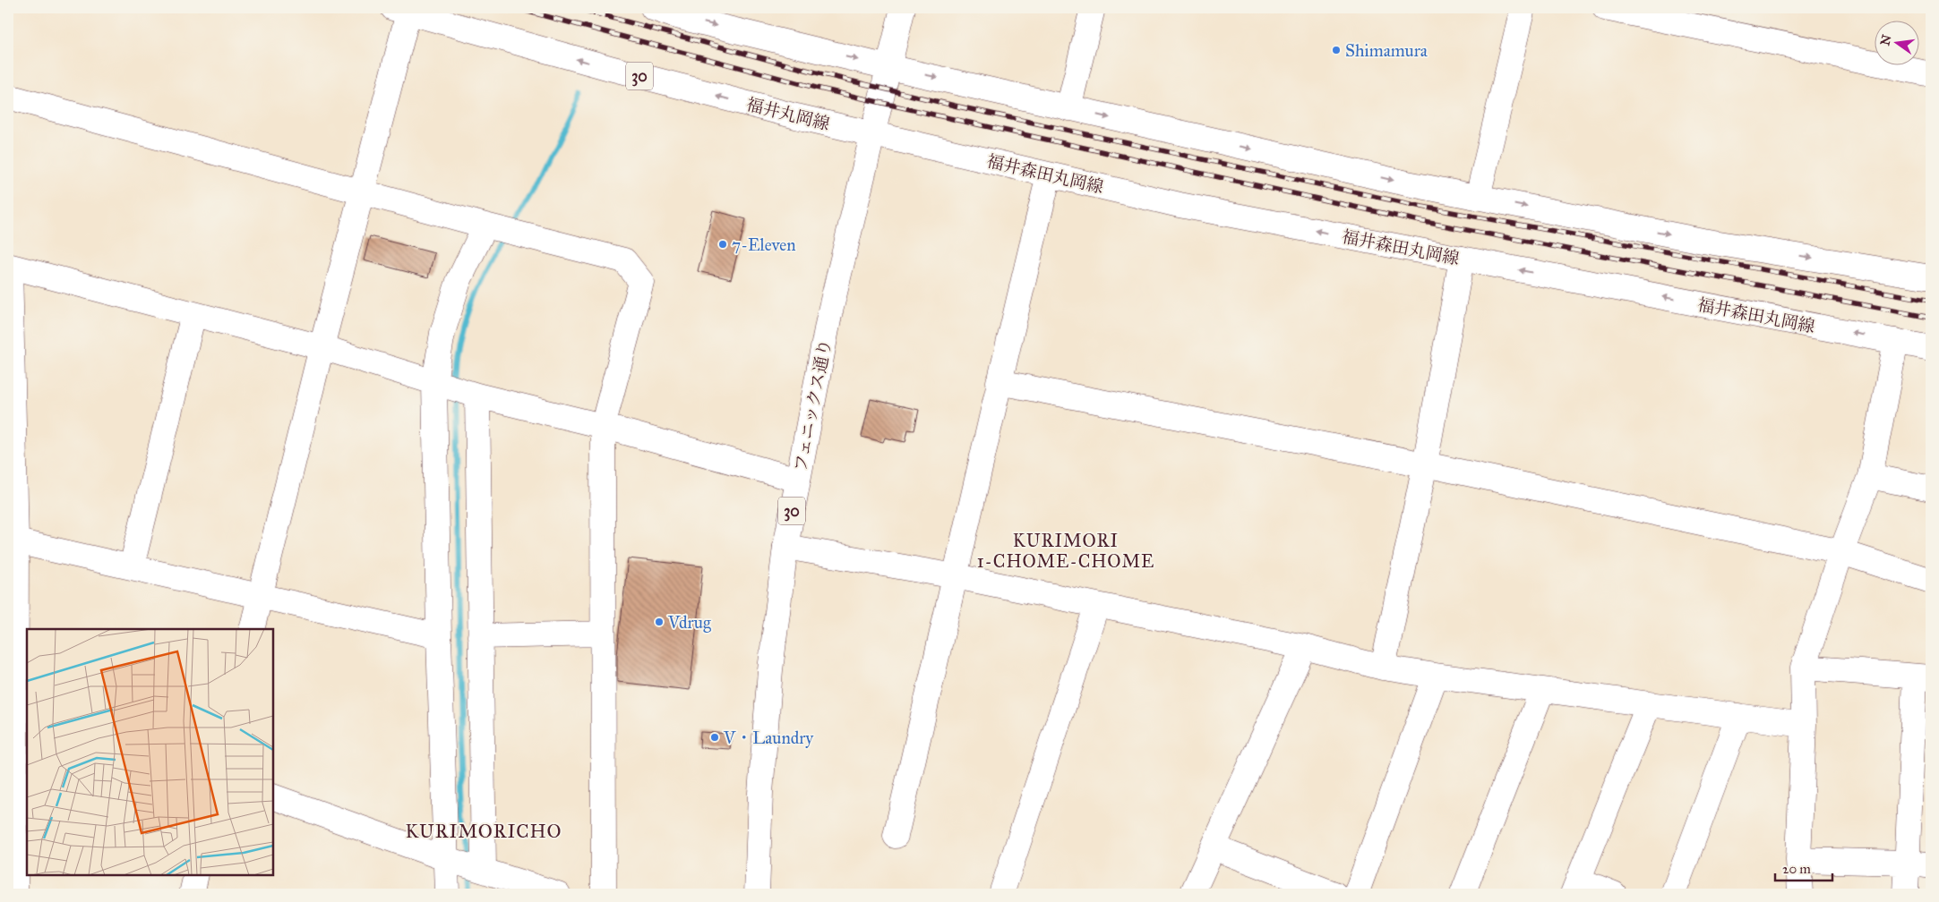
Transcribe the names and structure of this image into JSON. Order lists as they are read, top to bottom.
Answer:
{
  "streets": {
    "street": [
      "30",
      "福井丸岡線",
      "福井森田丸岡線",
      "フェニックス通り"
    ]
  },
  "crossings": [
    ["30", "福井丸岡線"],
    ["30", "福井森田丸岡線"],
    ["30", "フェニックス通り"],
    ["福井丸岡線", "福井森田丸岡線"],
    ["福井丸岡線", "フェニックス通り"],
    ["福井森田丸岡線", "フェニックス通り"]
  ],
  "districts": ["KURIMORI 1-CHOME-CHOME", "KURIMORICHO"],
  "places": [
    "Shimamura",
    "7-Eleven",
    "Vdrug",
    "V・Laundry"
  ],
  "scale_bar": "20 m",
  "north": "left"
}
